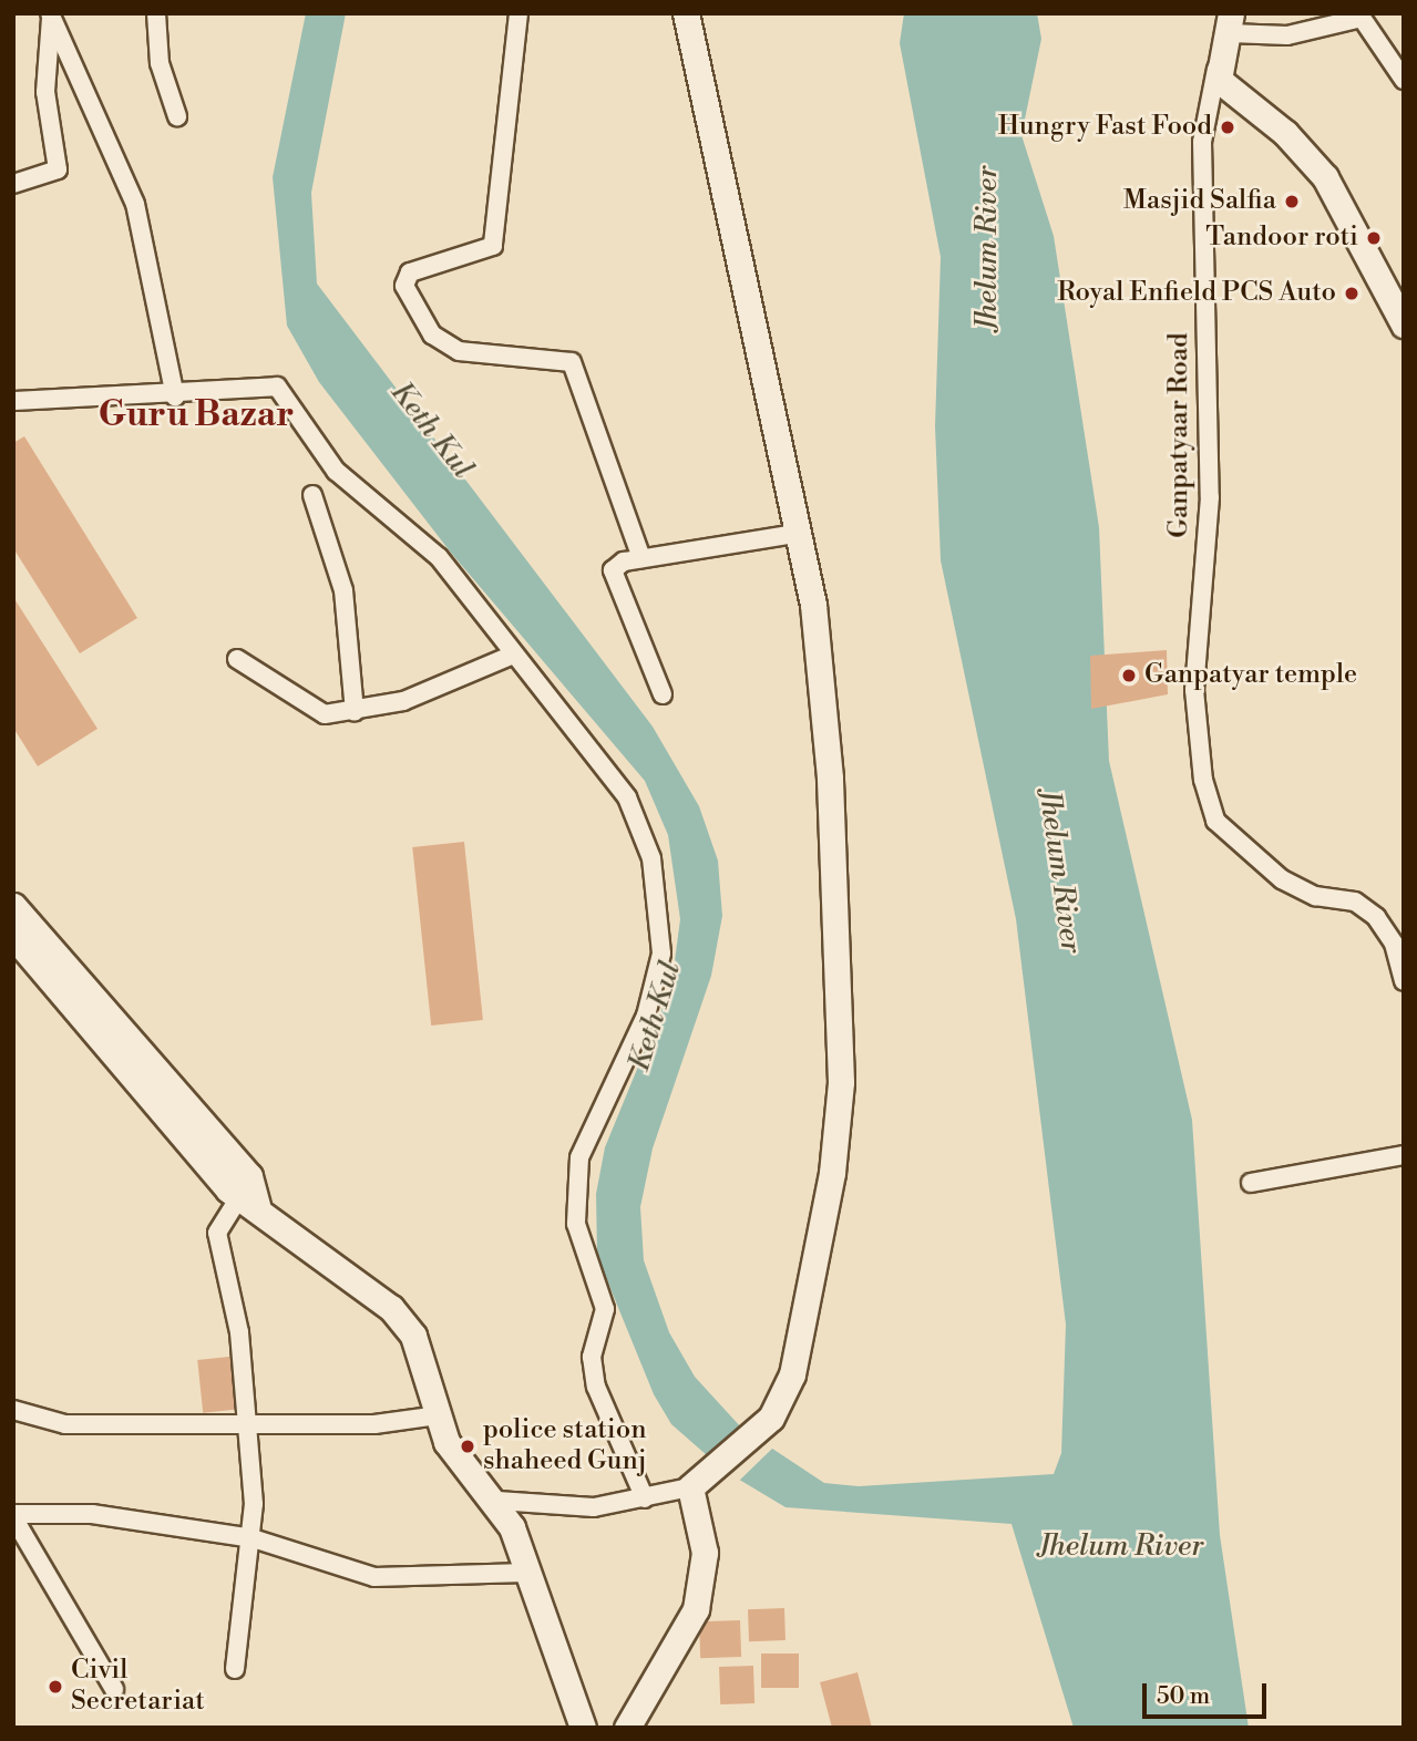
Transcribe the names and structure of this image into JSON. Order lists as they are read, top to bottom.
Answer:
{
  "streets": {
    "street": ["Ganpatyaar Road"]
  },
  "districts": ["Guru Bazar"],
  "water": ["Jhelum River", "Keth Kul"],
  "places": [
    "Hungry Fast Food",
    "Masjid Salfia",
    "Tandoor roti",
    "Royal Enfield PCS Auto",
    "Ganpatyar temple",
    "police station shaheed Gunj",
    "Civil Secretariat"
  ],
  "scale_bar": "50 m"
}
